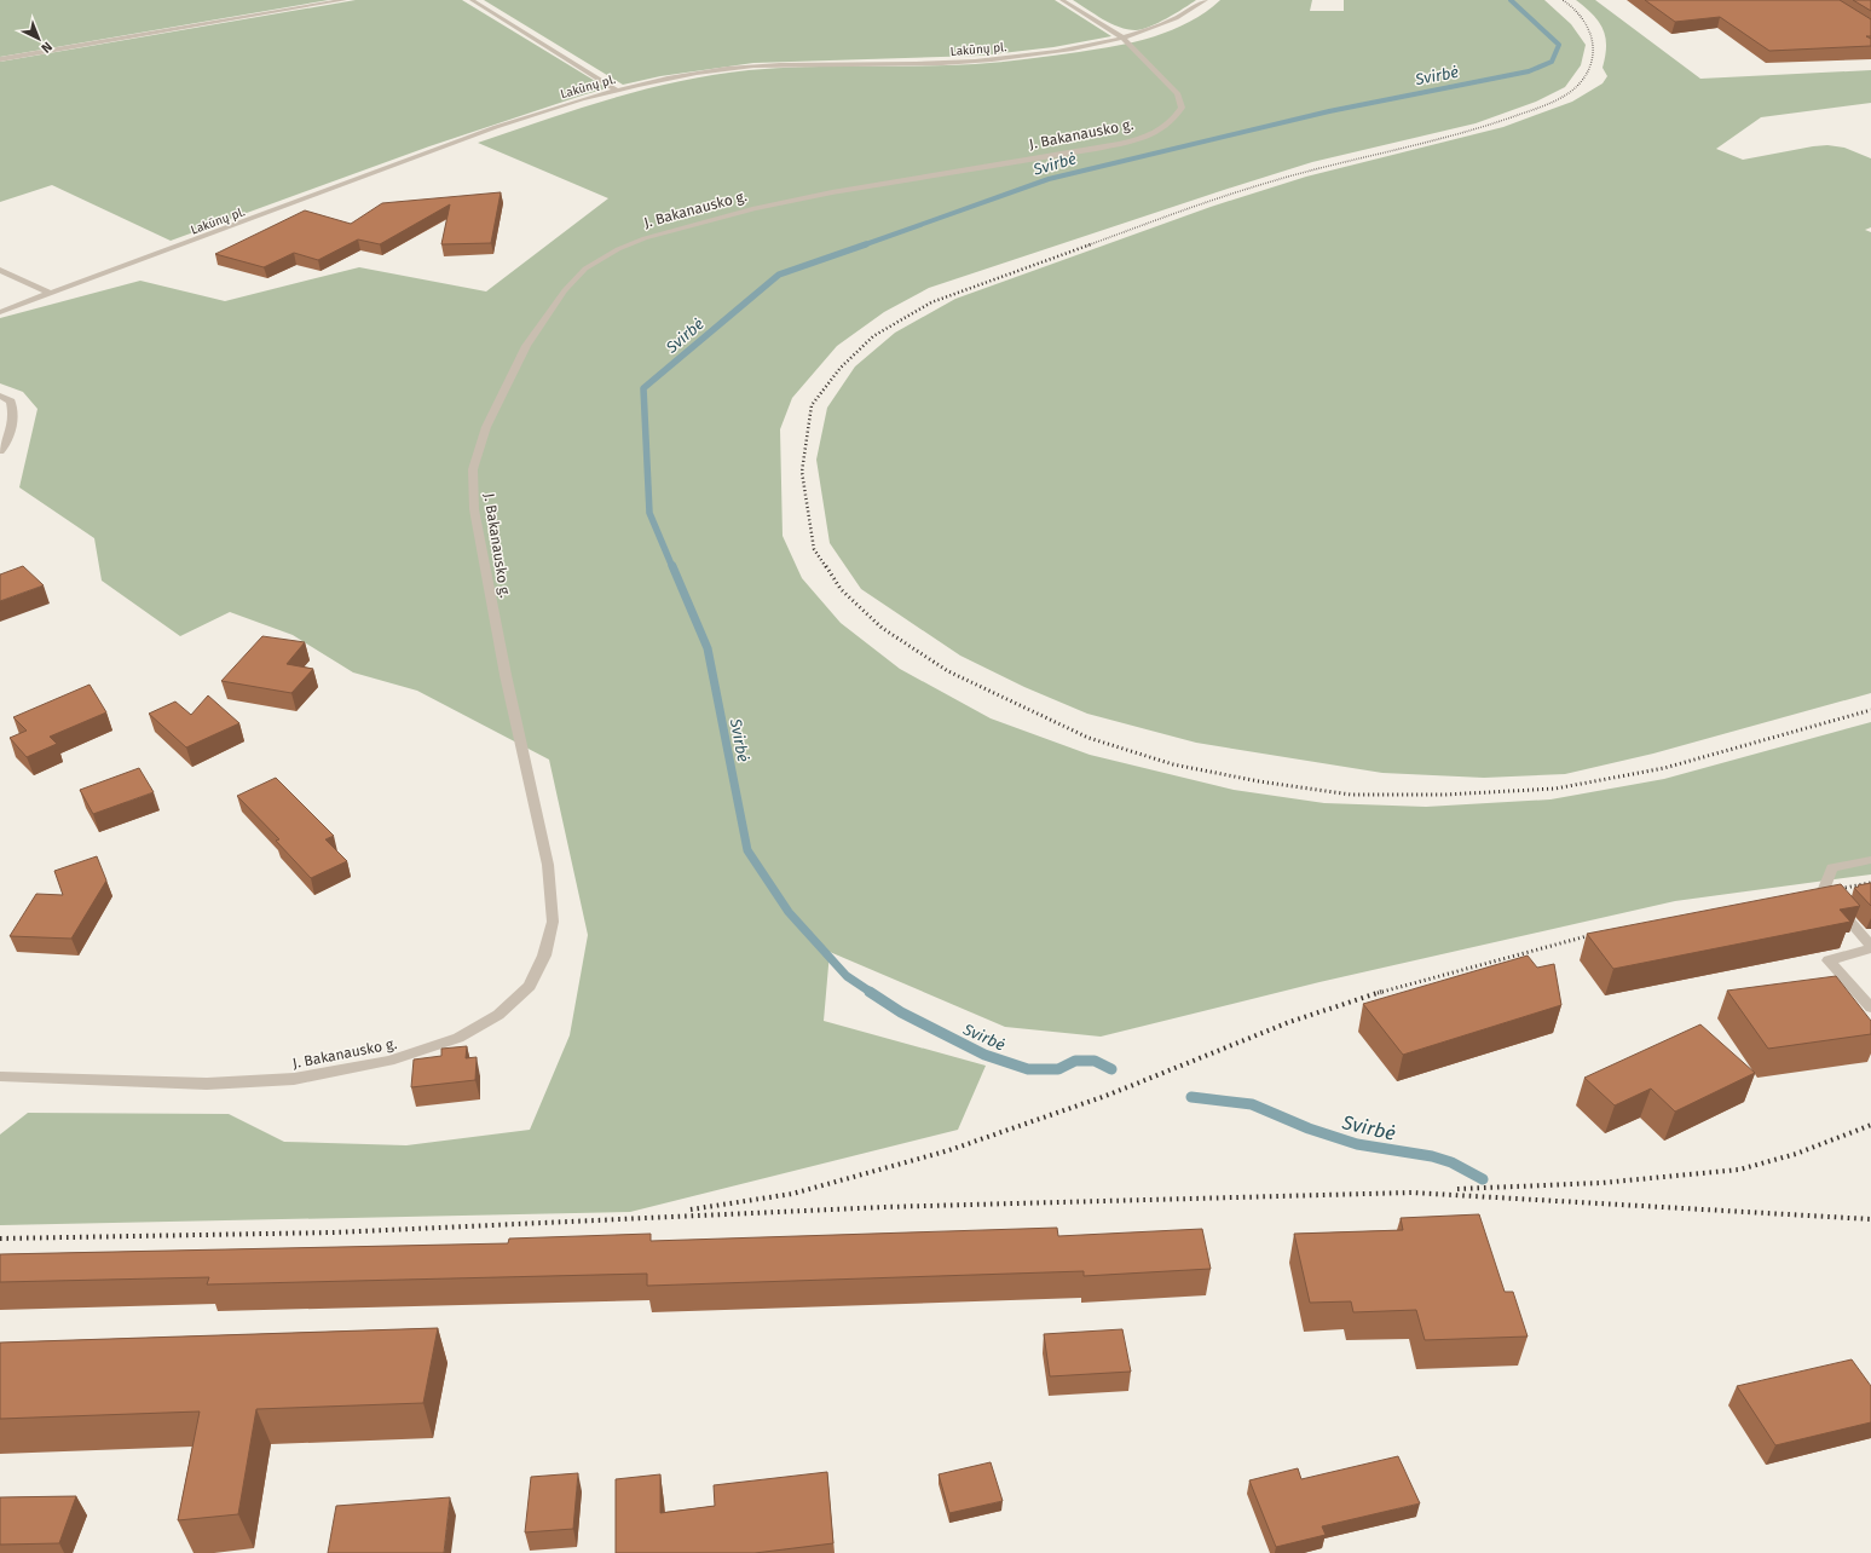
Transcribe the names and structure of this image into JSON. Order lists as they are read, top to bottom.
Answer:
{
  "streets": {
    "street": ["Lakūnų pl.", "J. Bakanausko g."]
  },
  "crossings": [
    ["Lakūnų pl.", "J. Bakanausko g."]
  ],
  "water": ["Svirbė"],
  "north": "bottom right"
}
